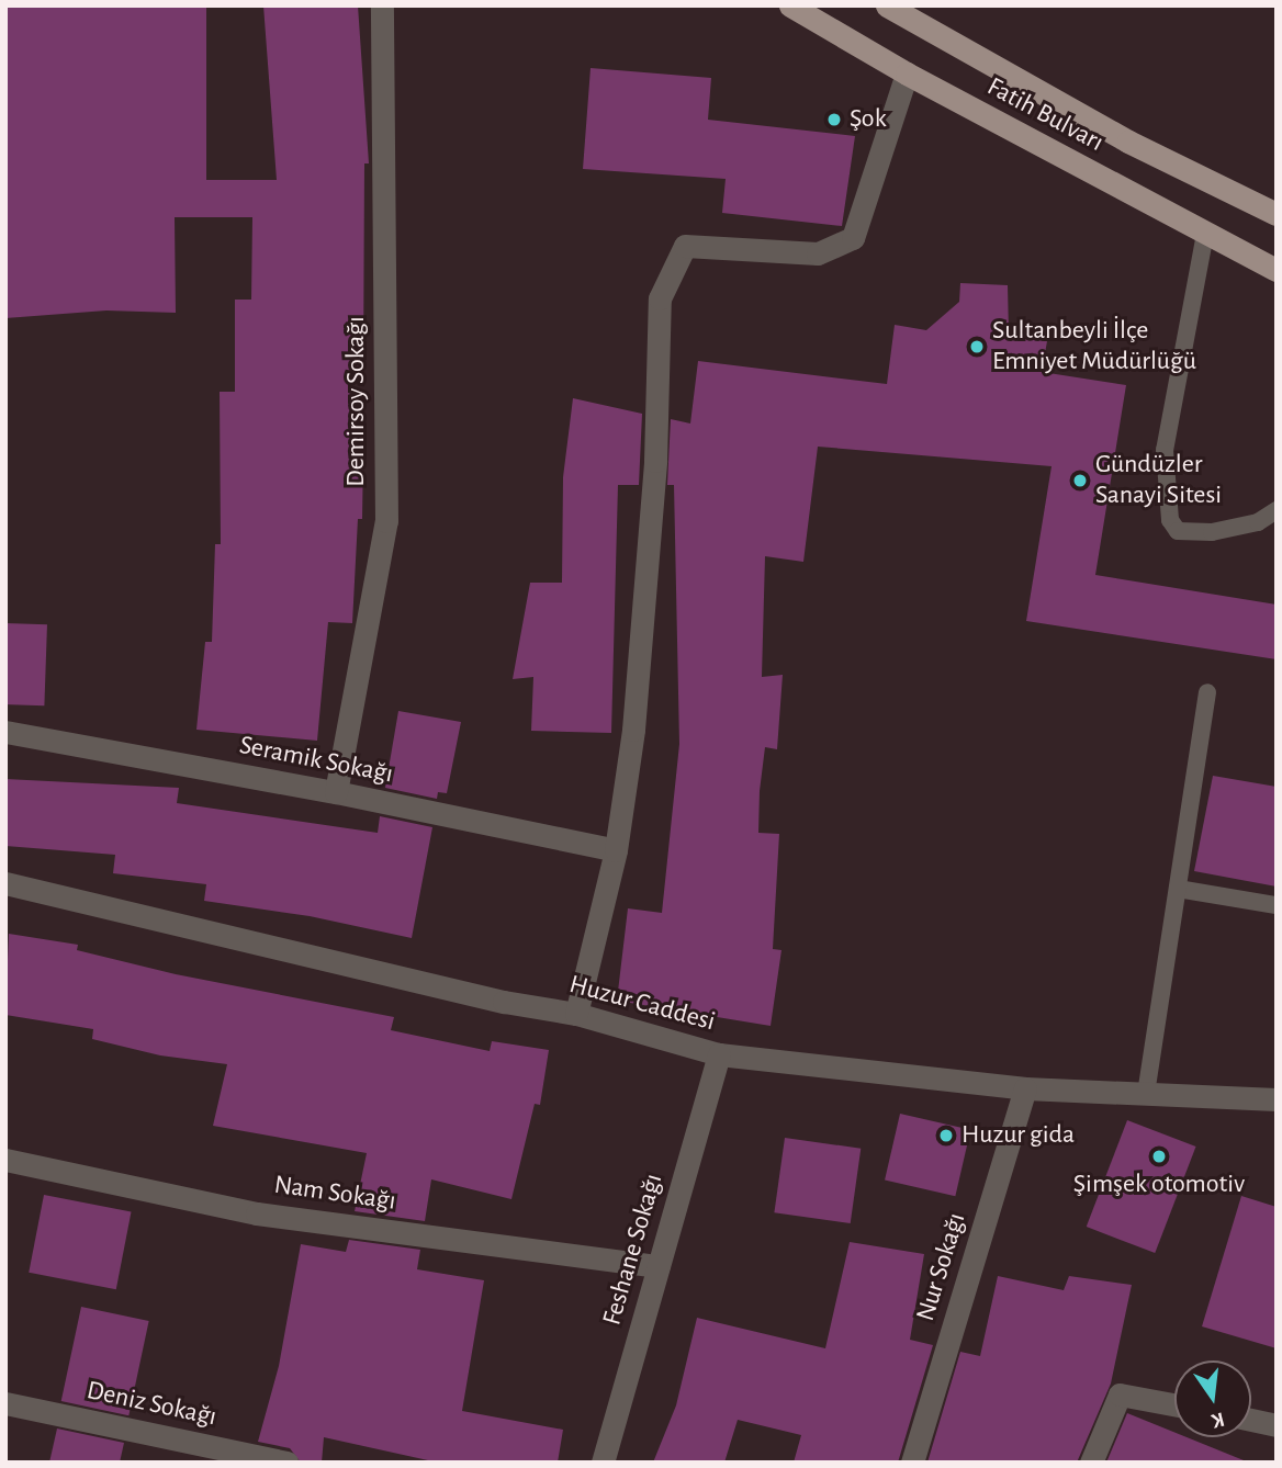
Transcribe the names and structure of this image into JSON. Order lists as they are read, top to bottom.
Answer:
{
  "streets": {
    "main road": ["Fatih Bulvarı"],
    "street": [
      "Demirsoy Sokağı",
      "Seramik Sokağı",
      "Huzur Caddesi",
      "Nam Sokağı",
      "Feshane Sokağı",
      "Nur Sokağı",
      "Deniz Sokağı"
    ]
  },
  "crossings": [
    ["Demirsoy Sokağı", "Seramik Sokağı"],
    ["Huzur Caddesi", "Feshane Sokağı"],
    ["Huzur Caddesi", "Nur Sokağı"],
    ["Nam Sokağı", "Feshane Sokağı"]
  ],
  "places": [
    "Şok",
    "Sultanbeyli İlçe Emniyet Müdürlüğü",
    "Gündüzler Sanayi Sitesi",
    "Huzur gida",
    "Şimşek otomotiv"
  ],
  "north": "bottom"
}
